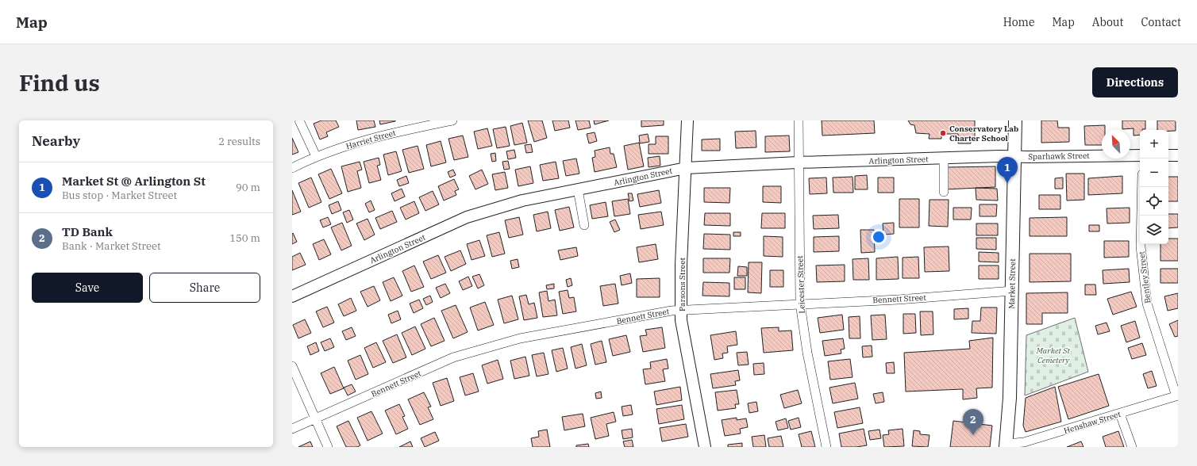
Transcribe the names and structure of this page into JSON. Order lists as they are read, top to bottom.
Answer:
{
  "streets": {
    "main road": ["Market Street"],
    "street": [
      "Harriet Street",
      "Sparhawk Street",
      "Arlington Street",
      "Bentley Street",
      "Parsons Street",
      "Leicester Street",
      "Bennett Street",
      "Henshaw Street"
    ]
  },
  "crossings": [
    ["Sparhawk Street", "Arlington Street"],
    ["Sparhawk Street", "Market Street"],
    ["Arlington Street", "Market Street"],
    ["Arlington Street", "Parsons Street"],
    ["Arlington Street", "Leicester Street"],
    ["Bentley Street", "Henshaw Street"],
    ["Market Street", "Bennett Street"],
    ["Market Street", "Henshaw Street"],
    ["Parsons Street", "Bennett Street"],
    ["Leicester Street", "Bennett Street"]
  ],
  "parks": ["Market St Cemetery"],
  "places": ["Conservatory Lab Charter School"],
  "north": "top left",
  "page": {
    "header": "Map",
    "nav": [
      "Home",
      "Map",
      "About",
      "Contact"
    ],
    "buttons": [
      "Directions",
      ["Save", "Share"]
    ],
    "title": "Find us",
    "heading": ["Nearby", "2 results"],
    "map_buttons": ["+", "−"],
    "pins": ["1", "2"],
    "list": [
      {
        "mark": "1",
        "name": "Market St @ Arlington St",
        "note": "Bus stop · Market Street",
        "value": "90 m"
      },
      {
        "mark": "2",
        "name": "TD Bank",
        "note": "Bank · Market Street",
        "value": "150 m"
      }
    ]
  }
}
